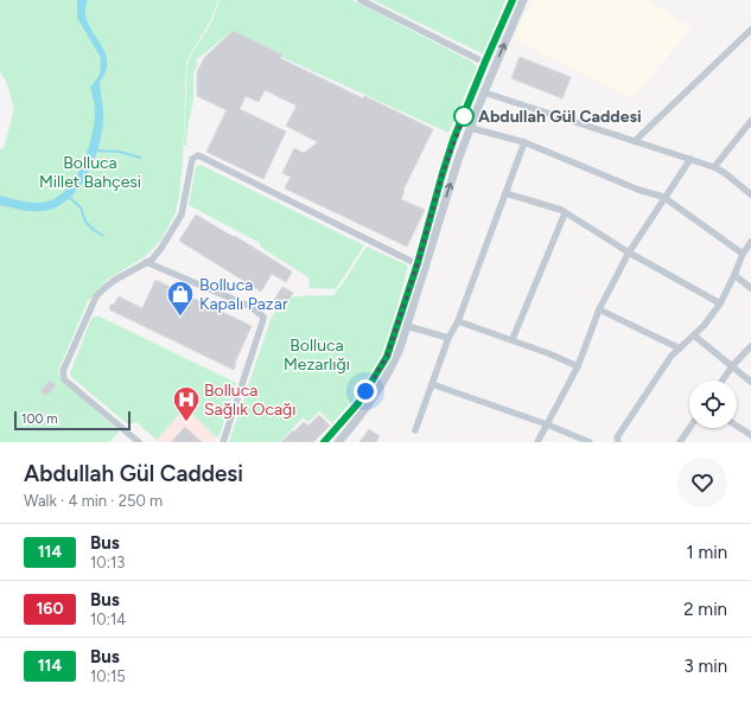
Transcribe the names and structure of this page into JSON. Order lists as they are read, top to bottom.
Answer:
{
  "parks": ["Bolluca Millet Bahçesi", "Bolluca Mezarlığı"],
  "places": {
    "other": ["Abdullah Gül Caddesi"],
    "shop": ["Bolluca Kapalı Pazar"],
    "hospital": ["Bolluca Sağlık Ocağı"]
  },
  "lines": ["bus line 114"],
  "scale_bar": "100 m",
  "page": {
    "scale": "100 m",
    "heading": ["Abdullah Gül Caddesi", "Walk · 4 min · 250 m"],
    "list": [
      {
        "mark": "114",
        "name": "Bus",
        "note": "10:13",
        "value": "1 min"
      },
      {
        "mark": "160",
        "name": "Bus",
        "note": "10:14",
        "value": "2 min"
      },
      {
        "mark": "114",
        "name": "Bus",
        "note": "10:15",
        "value": "3 min"
      }
    ]
  }
}
